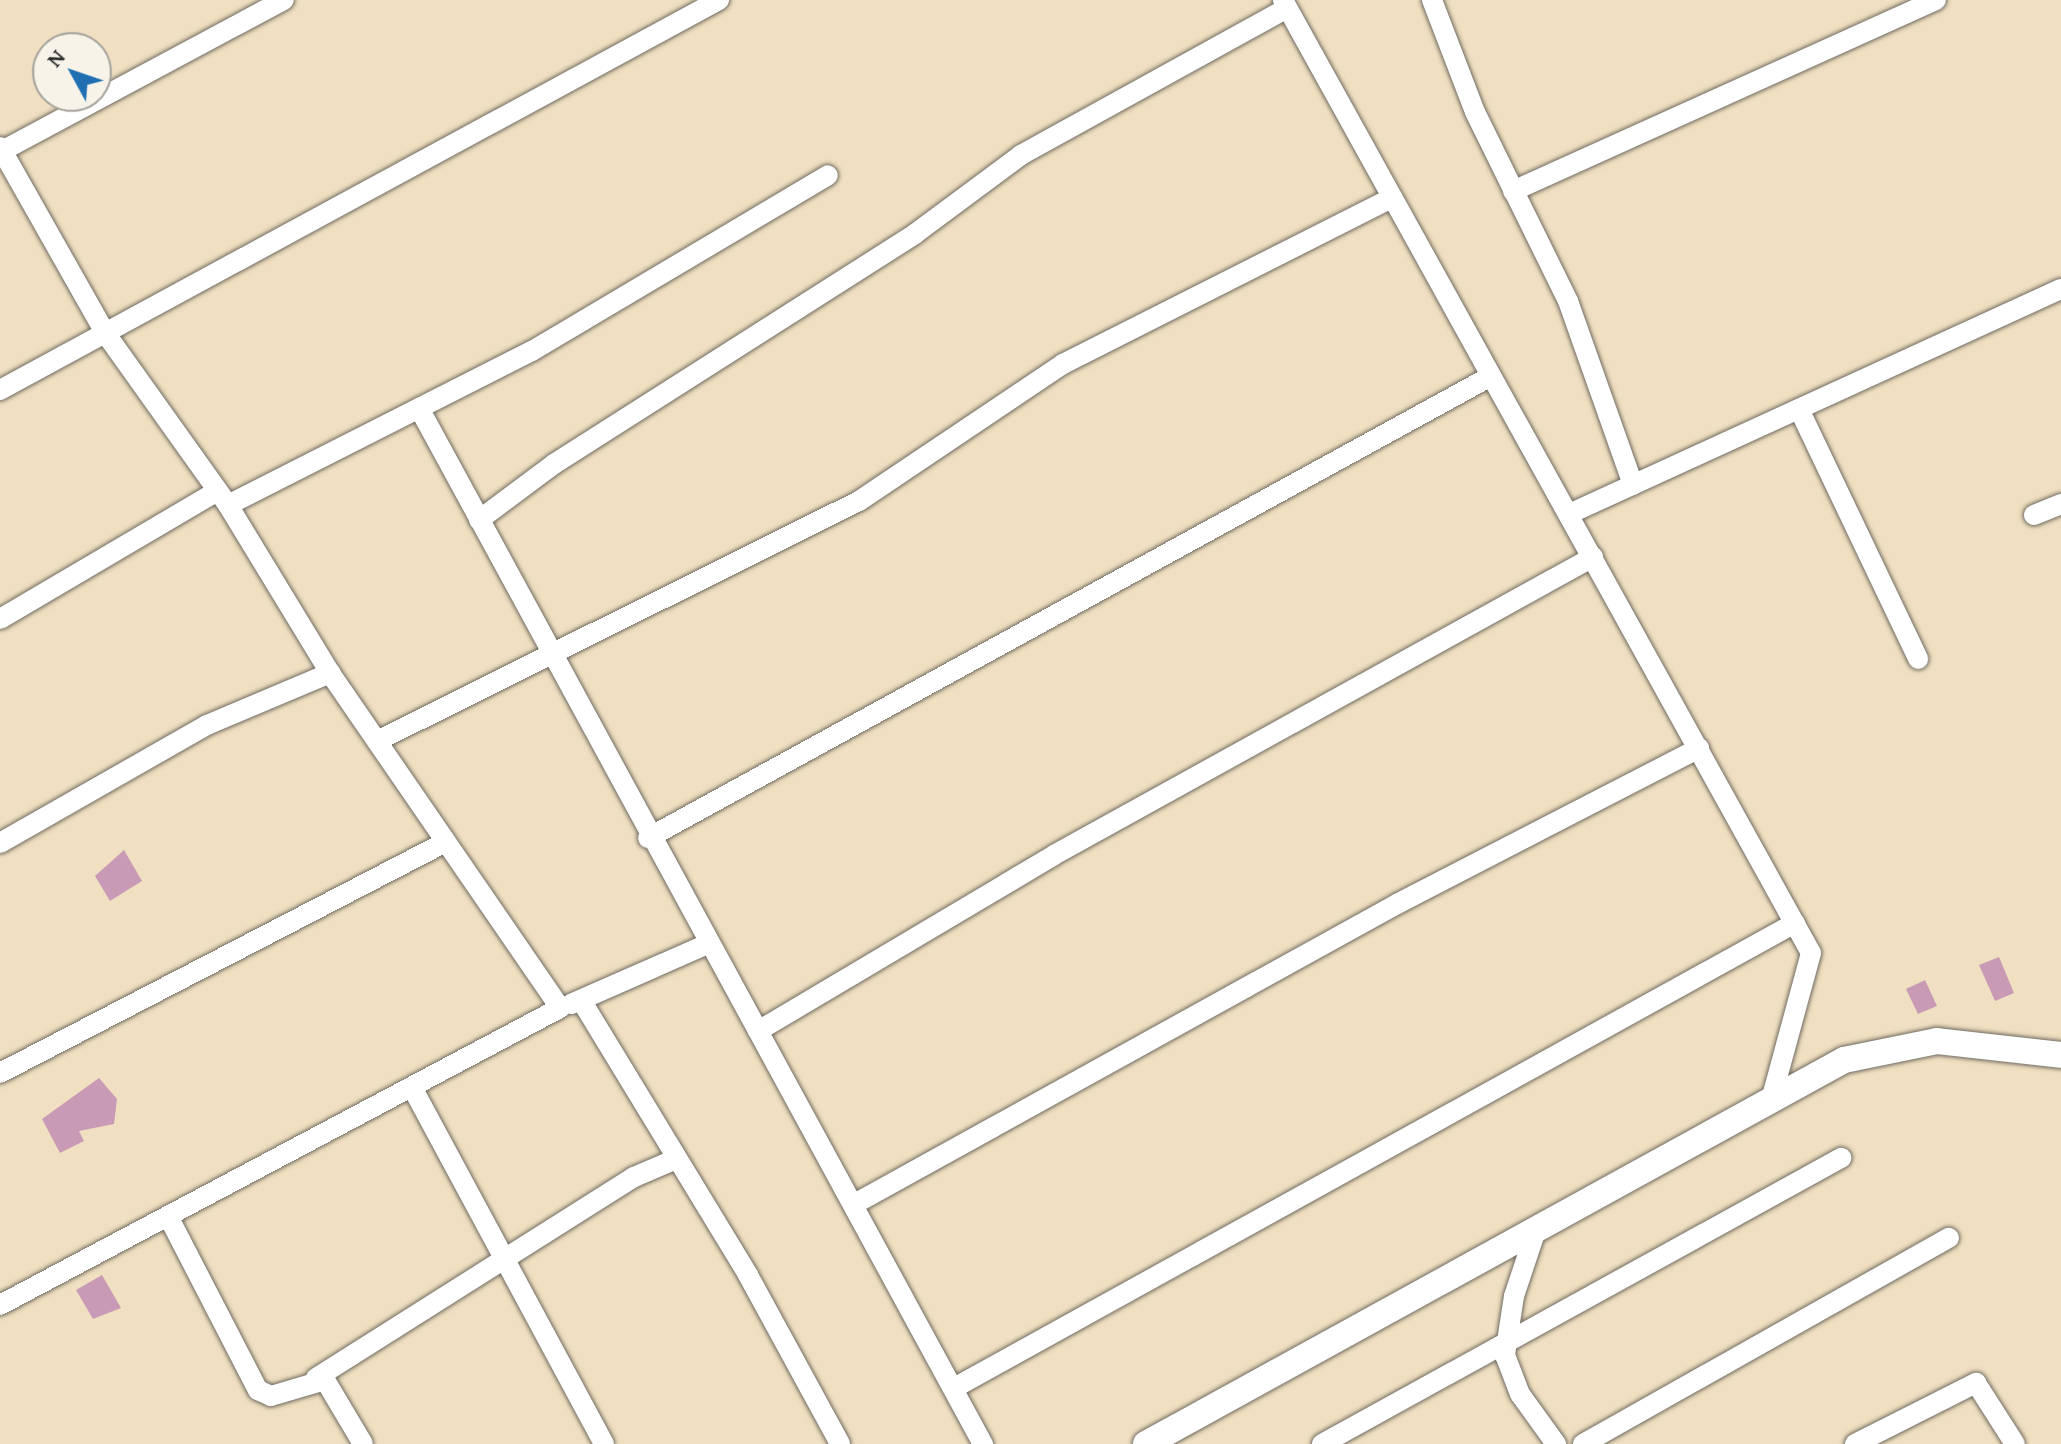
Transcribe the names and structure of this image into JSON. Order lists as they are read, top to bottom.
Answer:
{
  "north": "top left"
}
